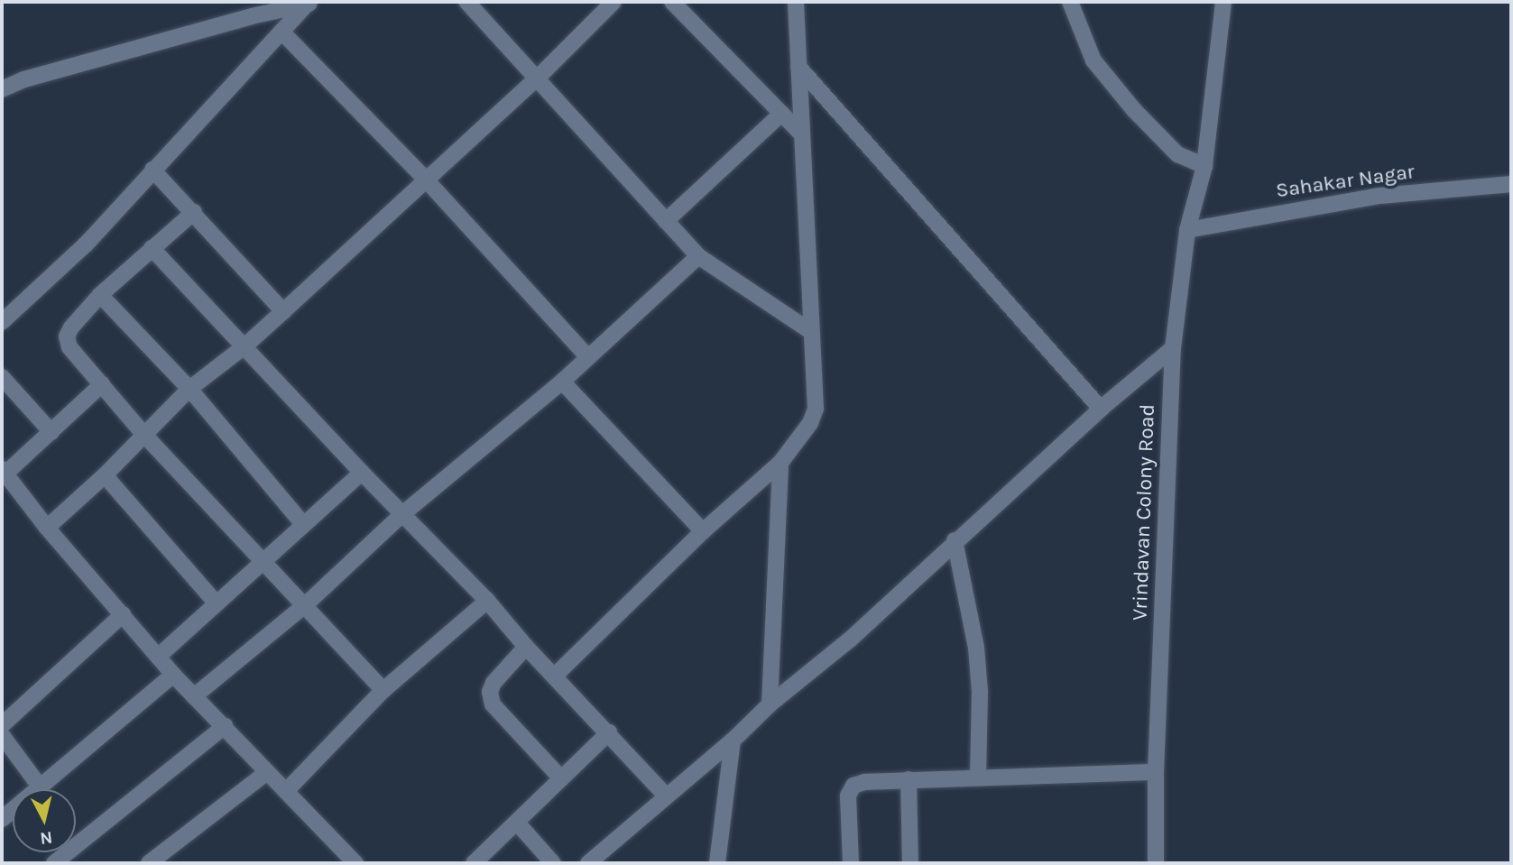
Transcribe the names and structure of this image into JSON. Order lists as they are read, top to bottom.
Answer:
{
  "streets": {
    "street": ["Sahakar Nagar", "Vrindavan Colony Road"]
  },
  "crossings": [
    ["Sahakar Nagar", "Vrindavan Colony Road"]
  ],
  "north": "bottom"
}
